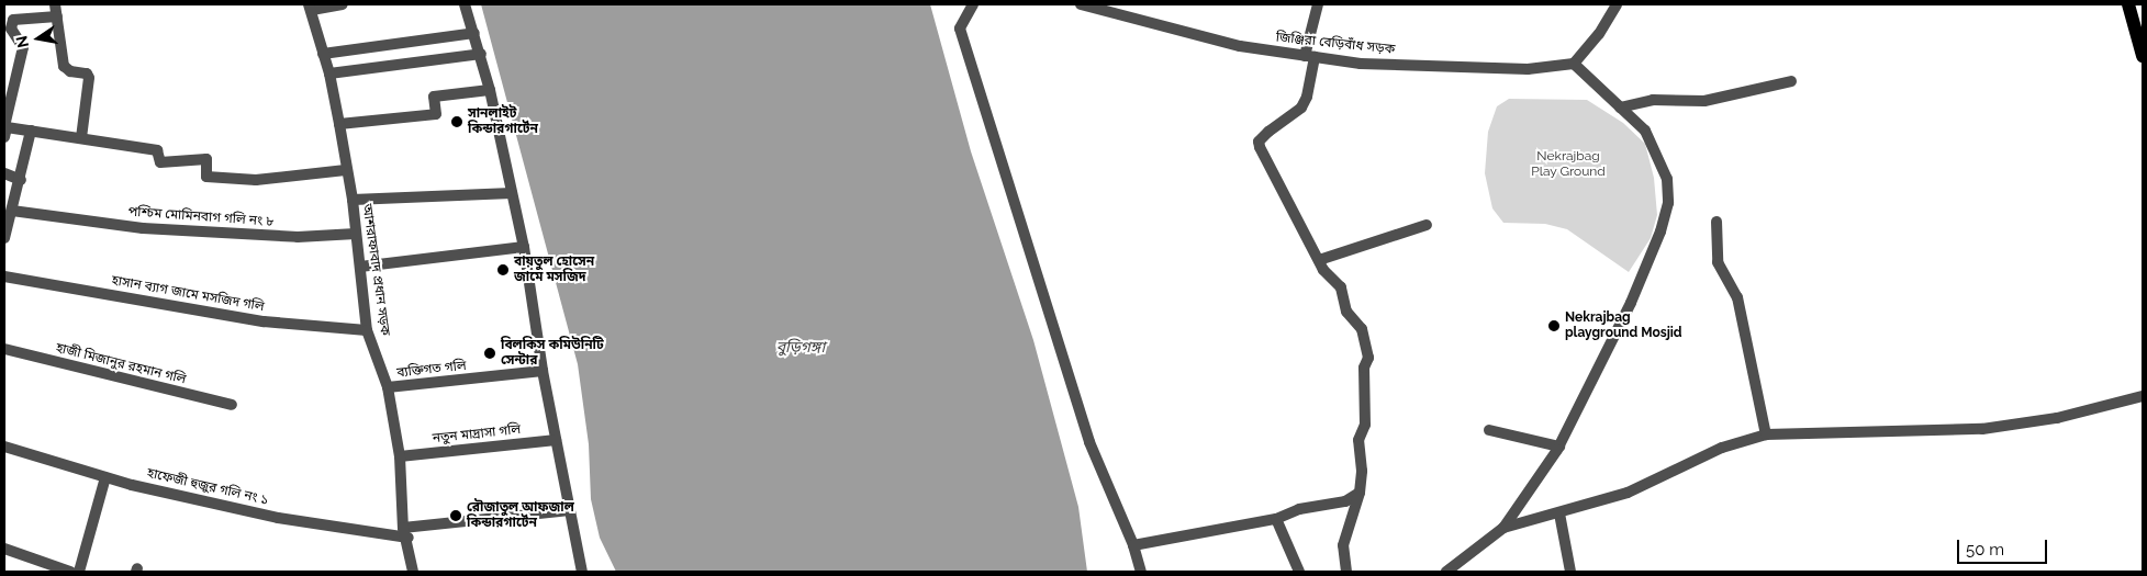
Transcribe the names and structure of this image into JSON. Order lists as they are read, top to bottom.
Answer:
{
  "streets": {
    "street": [
      "জিঞ্জিরা বেড়িবাঁধ সড়ক",
      "পশ্চিম মোমিনবাগ গলি নং ৮",
      "আশরাফাবাদ প্রধান সড়ক",
      "হাসান ব্যাগ জামে মসজিদ গলি",
      "হাজী মিজানুর রহমান গলি",
      "ব্যক্তিগত গলি",
      "নতুন মাদ্রাসা গলি",
      "হাফেজী হুজুর গলি নং ১"
    ]
  },
  "crossings": [
    ["পশ্চিম মোমিনবাগ গলি নং ৮", "আশরাফাবাদ প্রধান সড়ক"],
    ["আশরাফাবাদ প্রধান সড়ক", "হাসান ব্যাগ জামে মসজিদ গলি"],
    ["আশরাফাবাদ প্রধান সড়ক", "ব্যক্তিগত গলি"],
    ["আশরাফাবাদ প্রধান সড়ক", "নতুন মাদ্রাসা গলি"],
    ["আশরাফাবাদ প্রধান সড়ক", "হাফেজী হুজুর গলি নং ১"]
  ],
  "water": ["বুড়িগঙ্গা"],
  "parks": ["Nekrajbag Play Ground"],
  "places": [
    "সানলাইট কিন্ডারগার্টেন",
    "বায়তুল হোসেন জামে মসজিদ",
    "Nekrajbag playground Mosjid",
    "বিলকিস কমিউনিটি সেন্টার",
    "রৌজাতুল আফজাল কিন্ডারগার্টেন"
  ],
  "scale_bar": "50 m",
  "north": "left"
}
